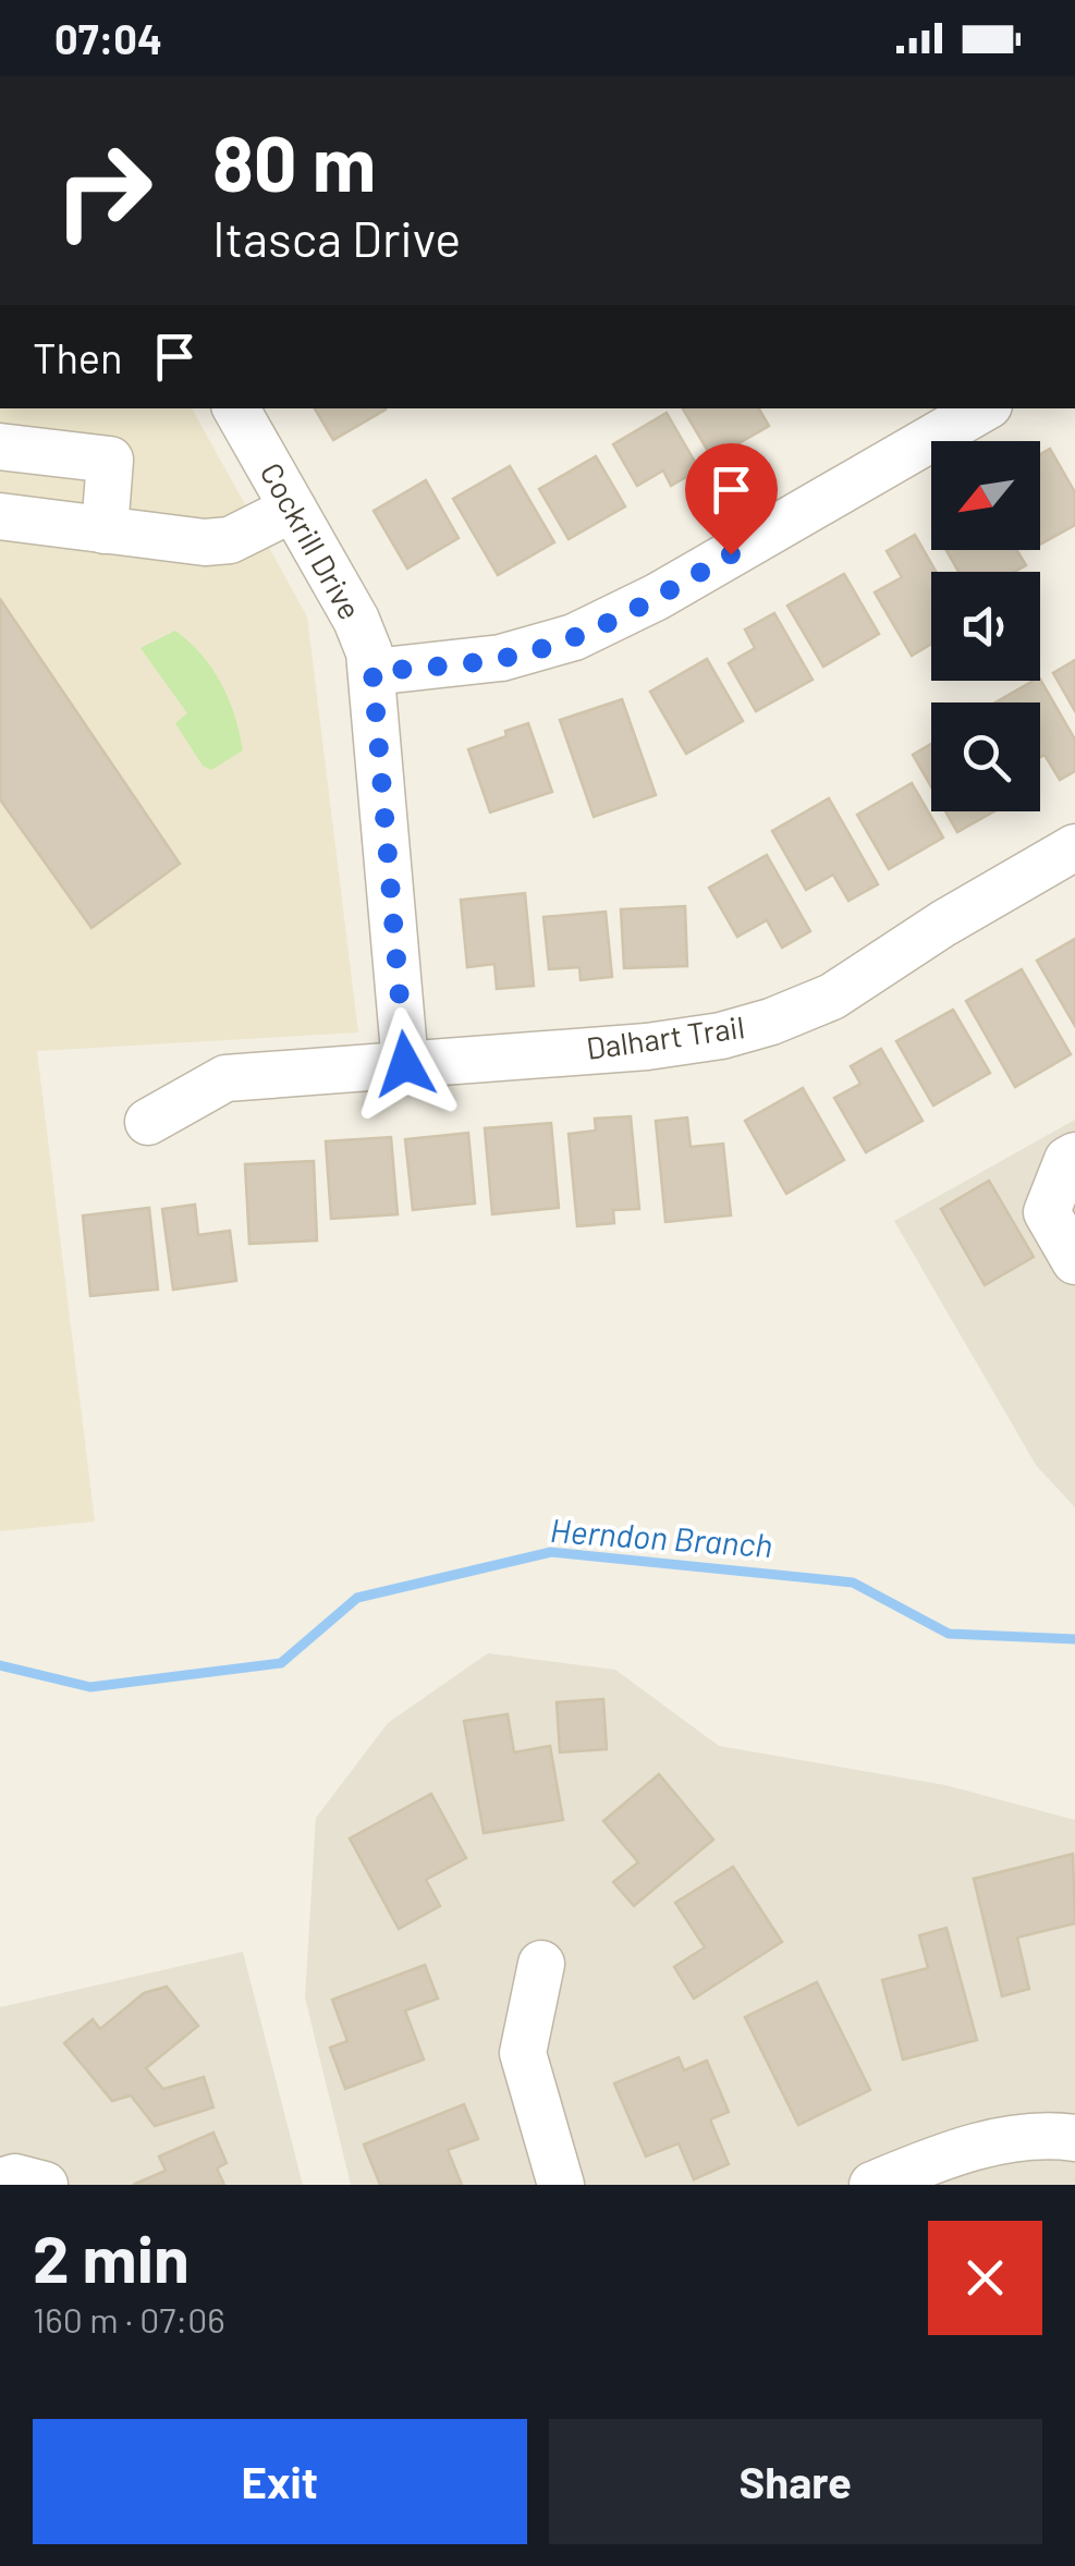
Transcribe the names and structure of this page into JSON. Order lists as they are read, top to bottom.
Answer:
{
  "streets": {
    "street": ["Cockrill Drive", "Dalhart Trail"]
  },
  "crossings": [
    ["Cockrill Drive", "Dalhart Trail"]
  ],
  "water": ["Herndon Branch"],
  "north": "bottom left",
  "page": {
    "status": "07:04",
    "turn": ["80 m", "Itasca Drive"],
    "then": "Then",
    "heading": ["2 min", "160 m · 07:06"],
    "buttons": ["Exit", "Share"]
  }
}
